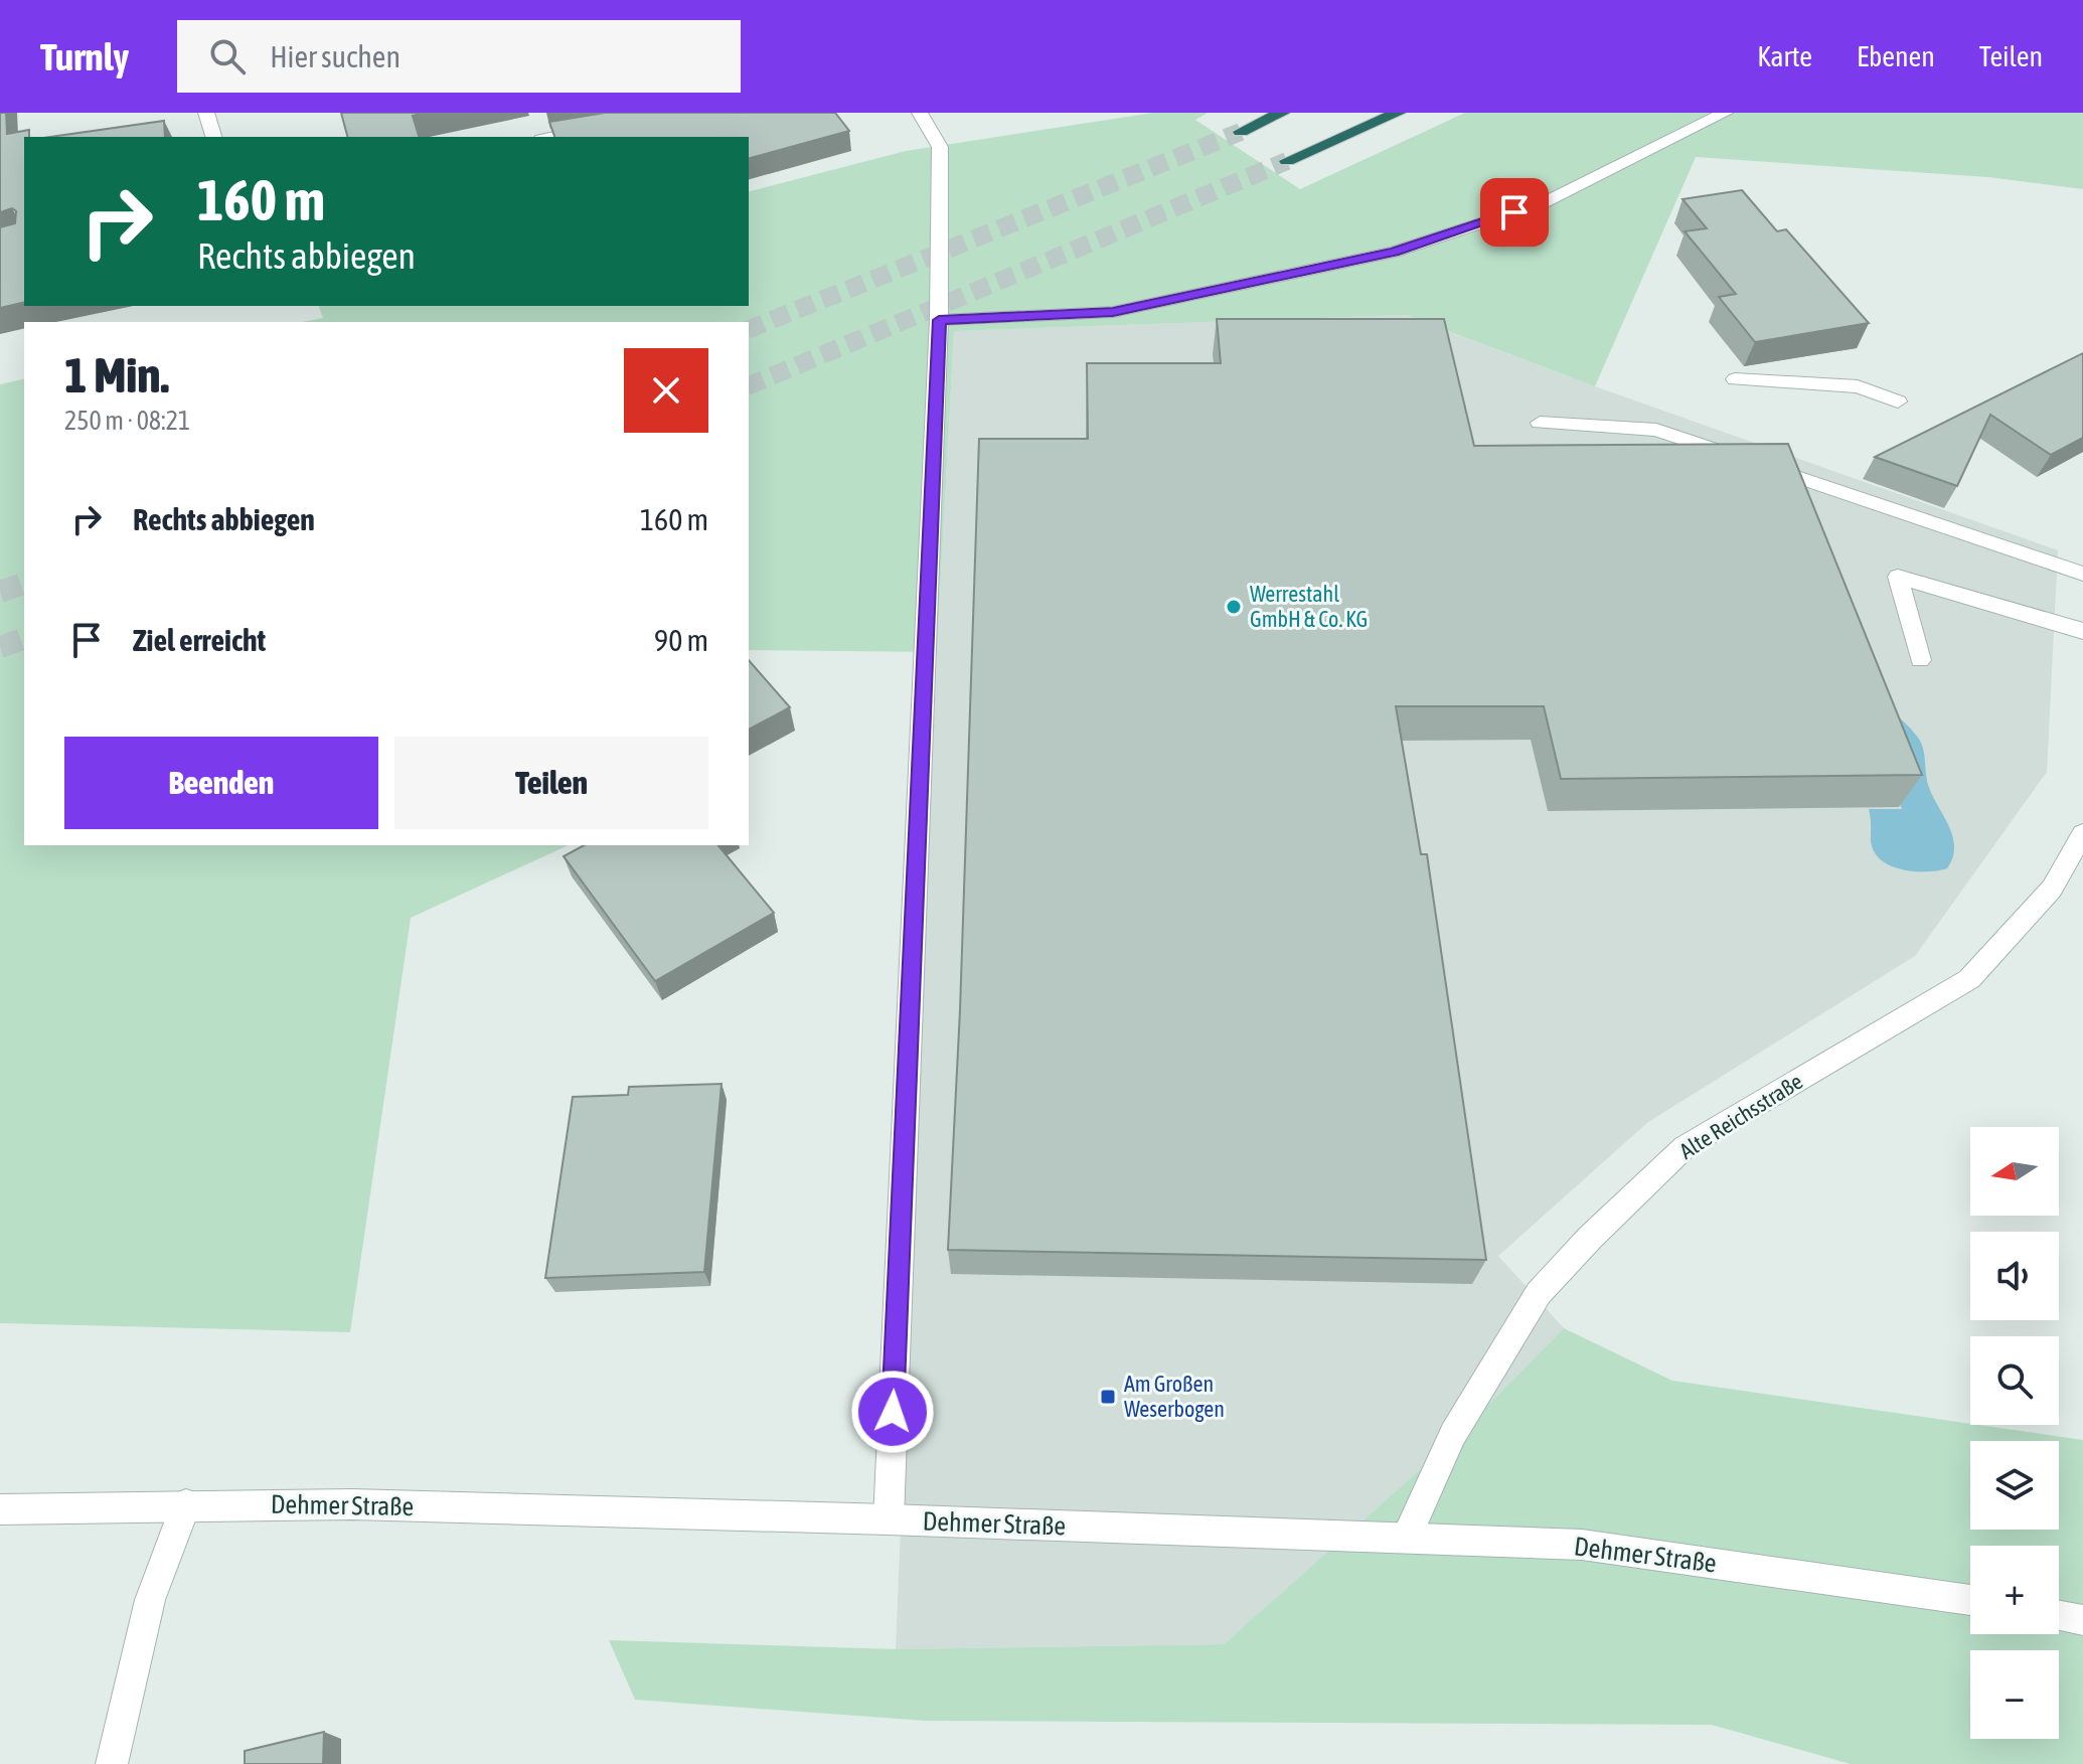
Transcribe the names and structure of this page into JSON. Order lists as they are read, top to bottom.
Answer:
{
  "streets": {
    "street": ["Alte Reichsstraße", "Dehmer Straße"]
  },
  "crossings": [
    ["Alte Reichsstraße", "Dehmer Straße"]
  ],
  "places": {
    "other": ["Werrestahl GmbH & Co. KG"],
    "transit": ["Am Großen Weserbogen"]
  },
  "north": "left",
  "page": {
    "header": "Turnly",
    "search": "Hier suchen",
    "nav": ["Karte", "Ebenen", "Teilen"],
    "turn": ["160 m", "Rechts abbiegen"],
    "heading": ["1 Min.", "250 m · 08:21"],
    "list": [
      {
        "name": "Rechts abbiegen",
        "value": "160 m"
      },
      {
        "name": "Ziel erreicht",
        "value": "90 m"
      }
    ],
    "buttons": ["Beenden", "Teilen"],
    "map_buttons": ["+", "−"]
  }
}
